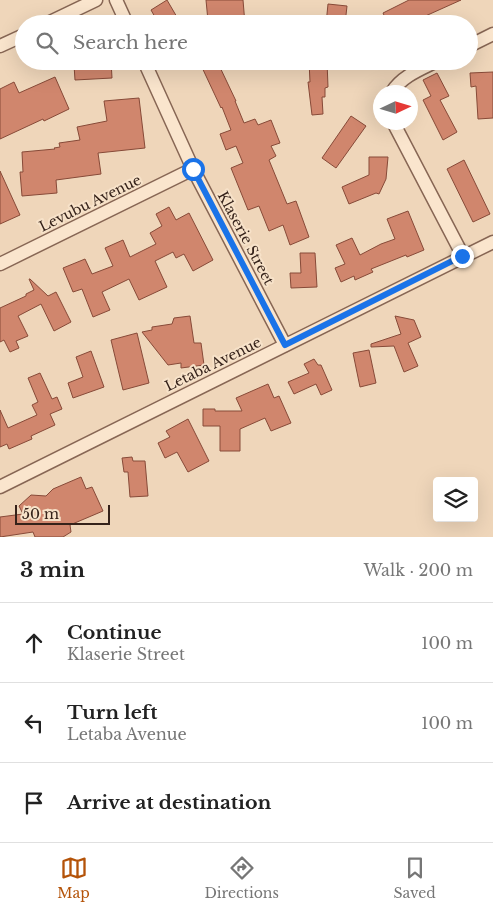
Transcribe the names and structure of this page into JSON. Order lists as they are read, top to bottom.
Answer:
{
  "streets": {
    "street": ["Levubu Avenue", "Klaserie Street", "Letaba Avenue"]
  },
  "crossings": [
    ["Levubu Avenue", "Klaserie Street"],
    ["Klaserie Street", "Letaba Avenue"]
  ],
  "scale_bar": "50 m",
  "north": "right",
  "page": {
    "search": "Search here",
    "scale": "50 m",
    "heading": ["3 min", "Walk · 200 m"],
    "list": [
      ["Continue", "Klaserie Street", "100 m"],
      ["Turn left", "Letaba Avenue", "100 m"],
      "Arrive at destination"
    ],
    "nav": ["Map", "Directions", "Saved"]
  }
}
